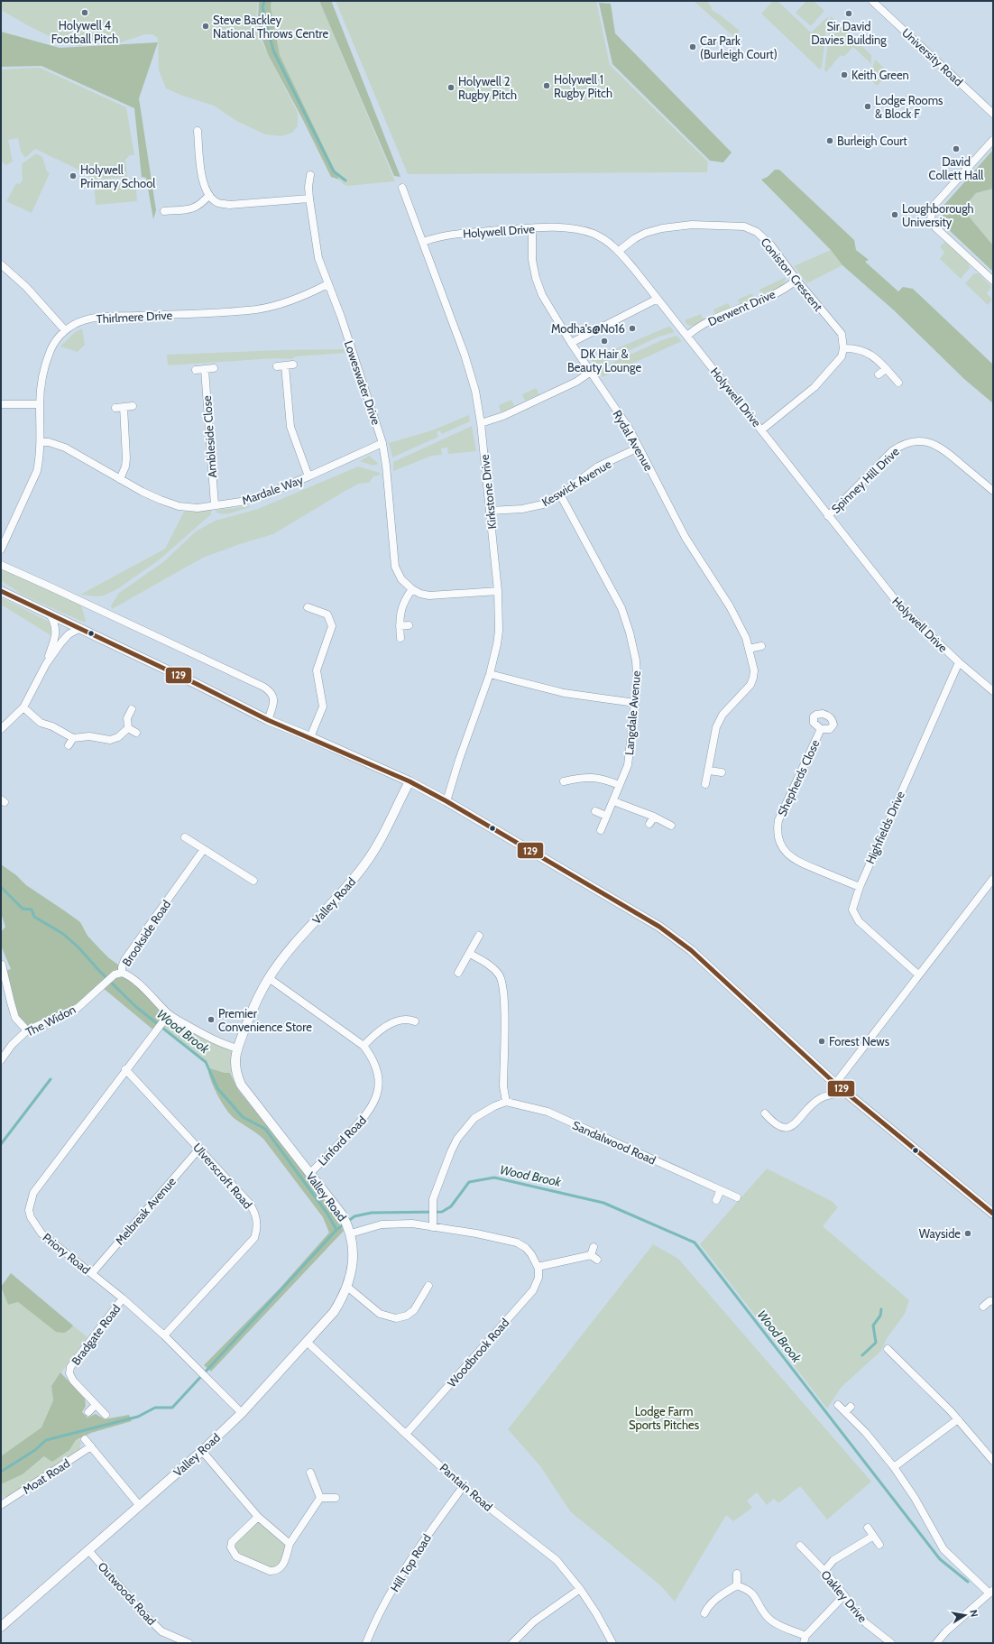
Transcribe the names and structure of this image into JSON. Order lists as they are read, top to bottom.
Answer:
{
  "streets": {
    "street": [
      "University Road",
      "Holywell Drive",
      "Coniston Crescent",
      "Derwent Drive",
      "Thirlmere Drive",
      "Loweswater Drive",
      "Ambleside Close",
      "Rydal Avenue",
      "Spinney Hill Drive",
      "Keswick Avenue",
      "Mardale Way",
      "Kirkstone Drive",
      "Langdale Avenue",
      "Shepherds Close",
      "Highfields Drive",
      "Valley Road",
      "Brookside Road",
      "The Widon",
      "Linford Road",
      "Sandalwood Road",
      "Ulverscroft Road",
      "Melbreak Avenue",
      "Priory Road",
      "Bradgate Road",
      "Woodbrook Road",
      "Moat Road",
      "Pantain Road",
      "Hill Top Road",
      "Outwoods Road",
      "Oakley Drive"
    ]
  },
  "crossings": [
    ["Holywell Drive", "Coniston Crescent"],
    ["Holywell Drive", "Derwent Drive"],
    ["Holywell Drive", "Rydal Avenue"],
    ["Holywell Drive", "Spinney Hill Drive"],
    ["Holywell Drive", "Kirkstone Drive"],
    ["Holywell Drive", "Highfields Drive"],
    ["Coniston Crescent", "Derwent Drive"],
    ["Thirlmere Drive", "Loweswater Drive"],
    ["Thirlmere Drive", "Mardale Way"],
    ["Loweswater Drive", "Mardale Way"],
    ["Loweswater Drive", "Kirkstone Drive"],
    ["Ambleside Close", "Mardale Way"],
    ["Rydal Avenue", "Keswick Avenue"],
    ["Keswick Avenue", "Kirkstone Drive"],
    ["Keswick Avenue", "Langdale Avenue"],
    ["Shepherds Close", "Highfields Drive"],
    ["Valley Road", "Brookside Road"],
    ["Valley Road", "Linford Road"],
    ["Valley Road", "Priory Road"],
    ["Valley Road", "Pantain Road"],
    ["Valley Road", "Outwoods Road"],
    ["Brookside Road", "The Widon"],
    ["Brookside Road", "Priory Road"],
    ["Ulverscroft Road", "Melbreak Avenue"],
    ["Ulverscroft Road", "Priory Road"],
    ["Melbreak Avenue", "Priory Road"],
    ["Priory Road", "Bradgate Road"],
    ["Woodbrook Road", "Pantain Road"],
    ["Pantain Road", "Hill Top Road"]
  ],
  "water": ["Wood Brook"],
  "parks": ["Lodge Farm Sports Pitches"],
  "places": [
    "Holywell 4 Football Pitch",
    "Sir David Davies Building",
    "Steve Backley National Throws Centre",
    "Car Park (Burleigh Court)",
    "Keith Green",
    "Holywell 1 Rugby Pitch",
    "Holywell 2 Rugby Pitch",
    "Lodge Rooms & Block F",
    "Burleigh Court",
    "David Collett Hall",
    "Holywell Primary School",
    "Loughborough University",
    "Modha's@No16",
    "DK Hair & Beauty Lounge",
    "Premier Convenience Store",
    "Forest News",
    "Wayside"
  ],
  "lines": ["transit line 129"],
  "north": "right"
}
